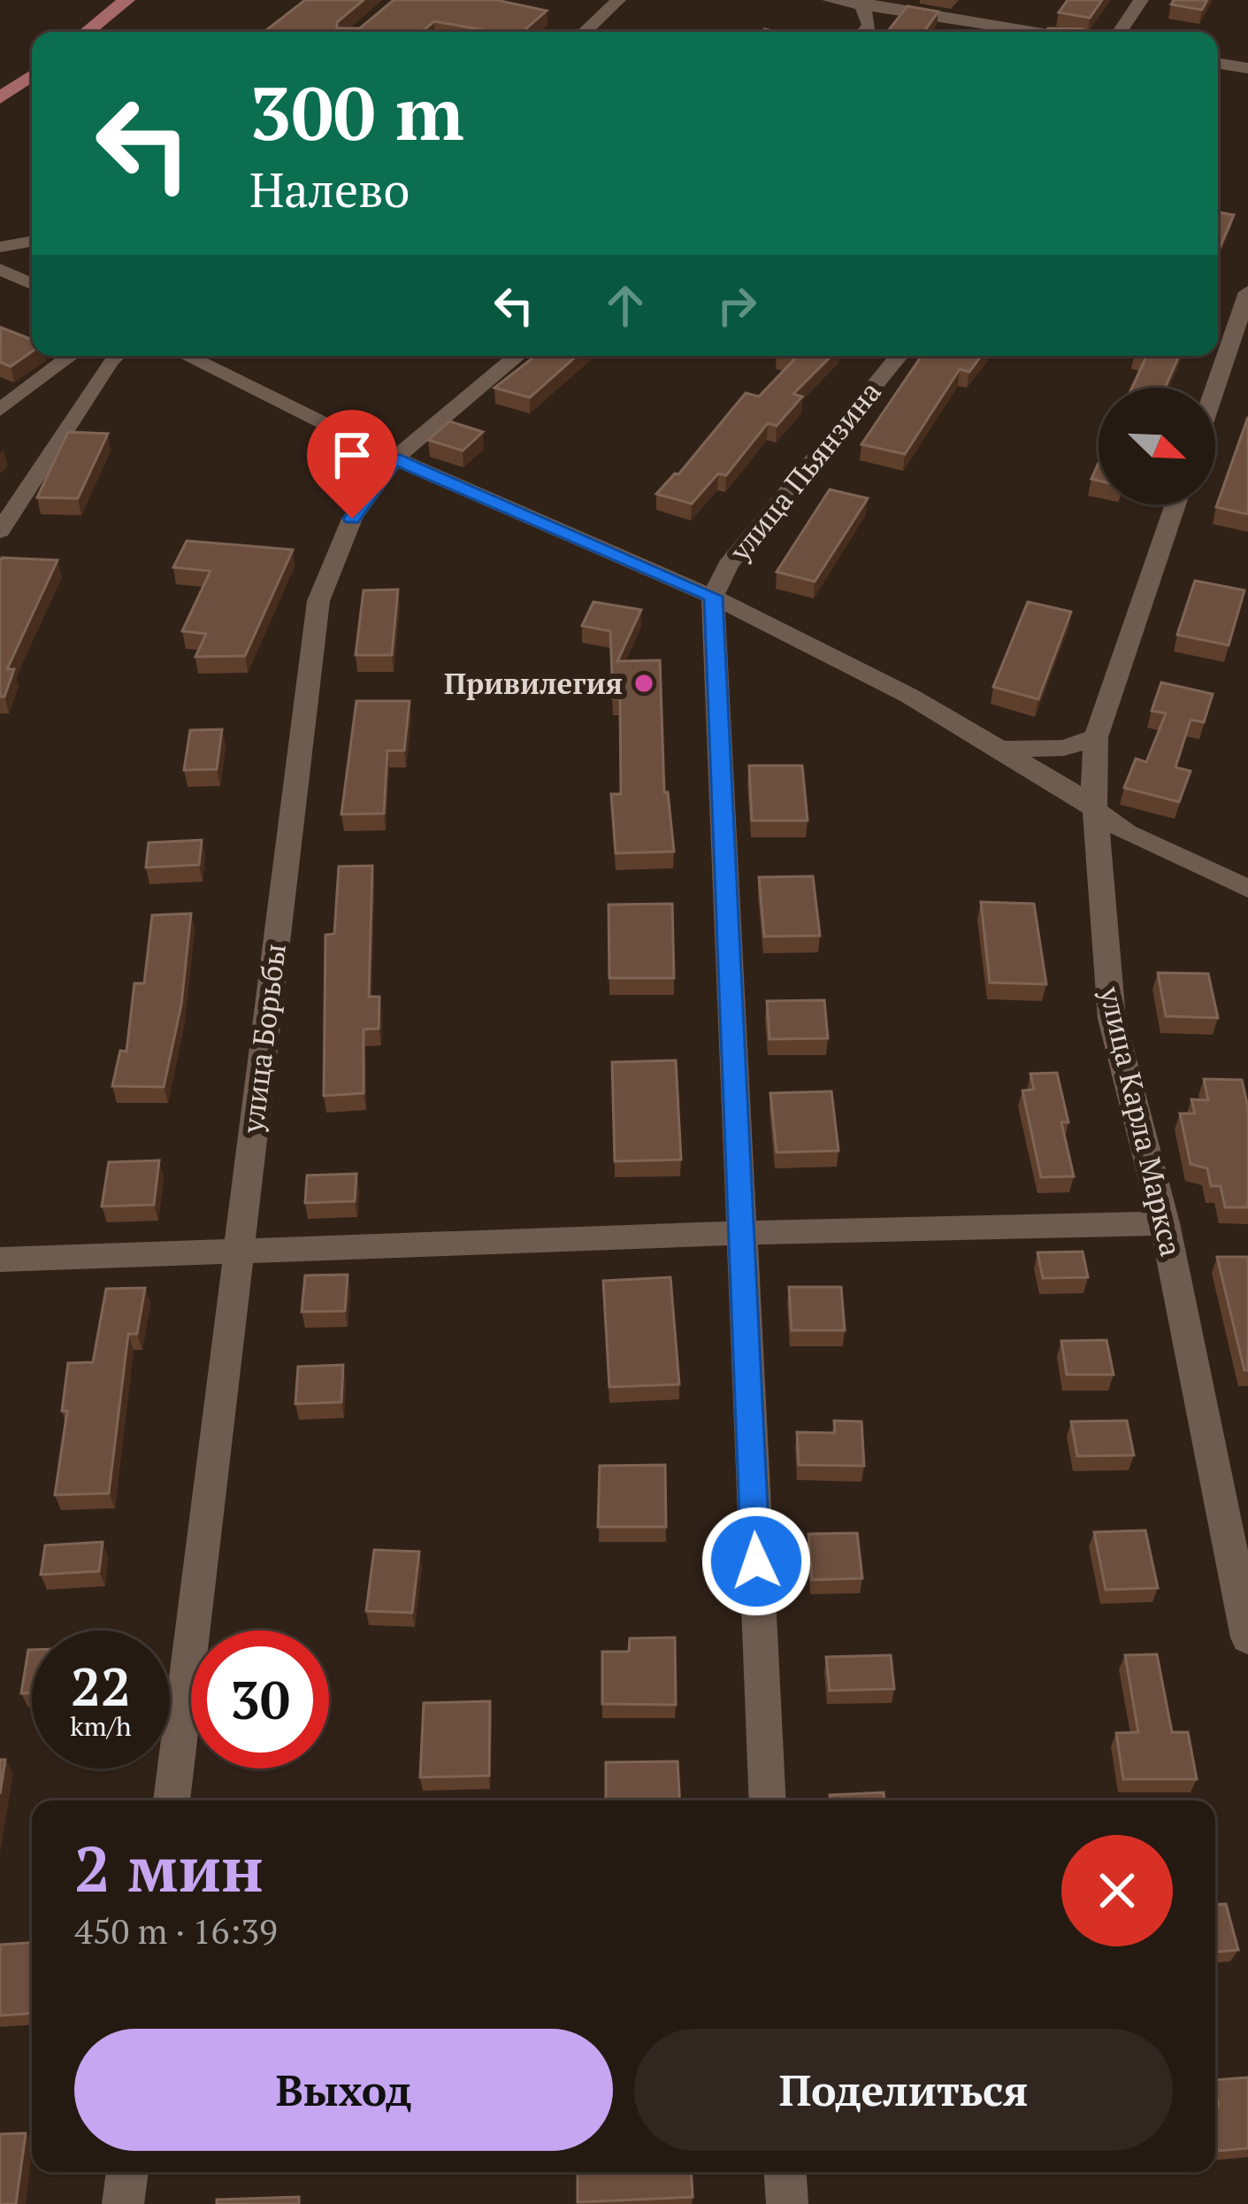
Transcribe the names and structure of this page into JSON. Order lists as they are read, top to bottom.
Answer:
{
  "streets": {
    "street": ["улица Пьянзина", "улица Борьбы", "улица Карла Маркса"]
  },
  "places": ["Привилегия"],
  "north": "bottom right",
  "page": {
    "turn": ["300 m", "Налево"],
    "speed": "22 km/h",
    "limit": "30",
    "heading": ["2 мин", "450 m · 16:39"],
    "buttons": ["Выход", "Поделиться"]
  }
}
